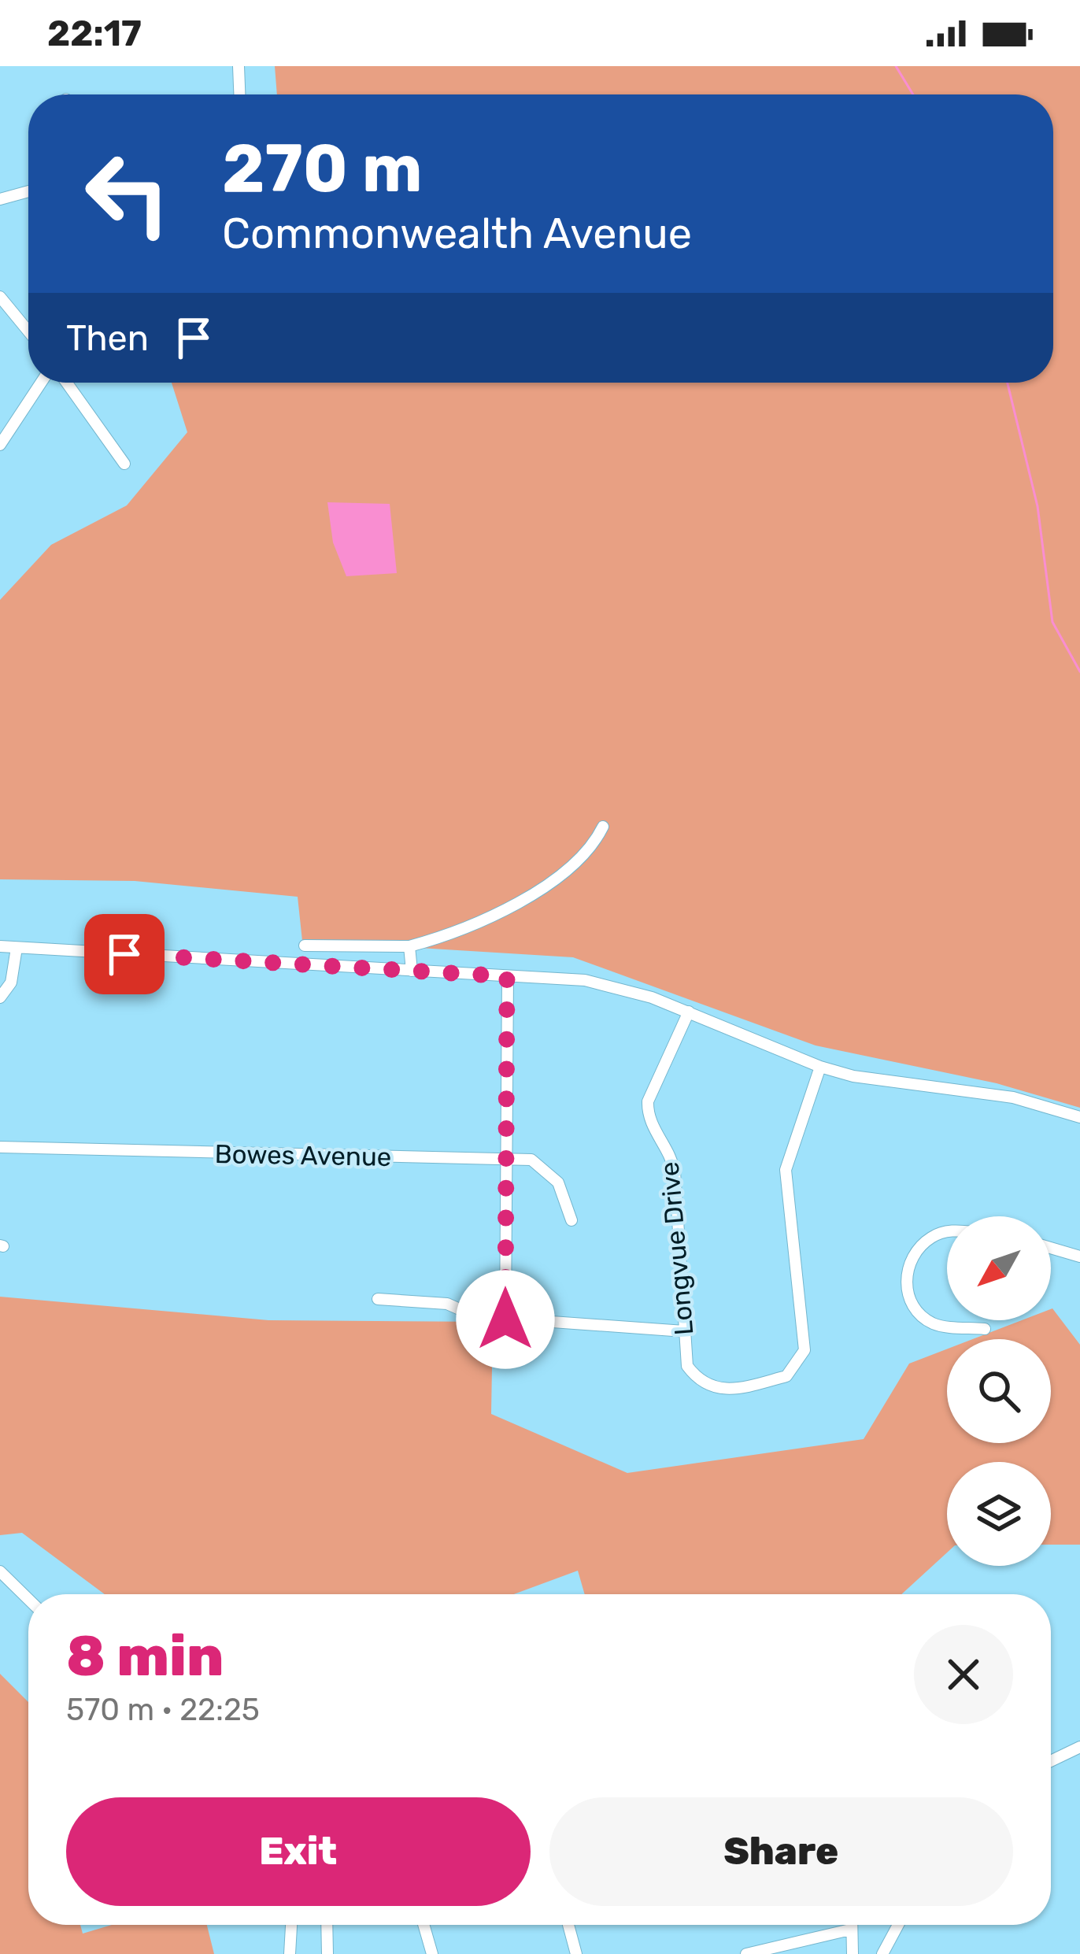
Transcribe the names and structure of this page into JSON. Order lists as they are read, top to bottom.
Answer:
{
  "streets": {
    "street": ["Bowes Avenue", "Longvue Drive"]
  },
  "north": "bottom left",
  "page": {
    "status": "22:17",
    "turn": ["270 m", "Commonwealth Avenue"],
    "then": "Then",
    "heading": ["8 min", "570 m · 22:25"],
    "buttons": ["Exit", "Share"]
  }
}
